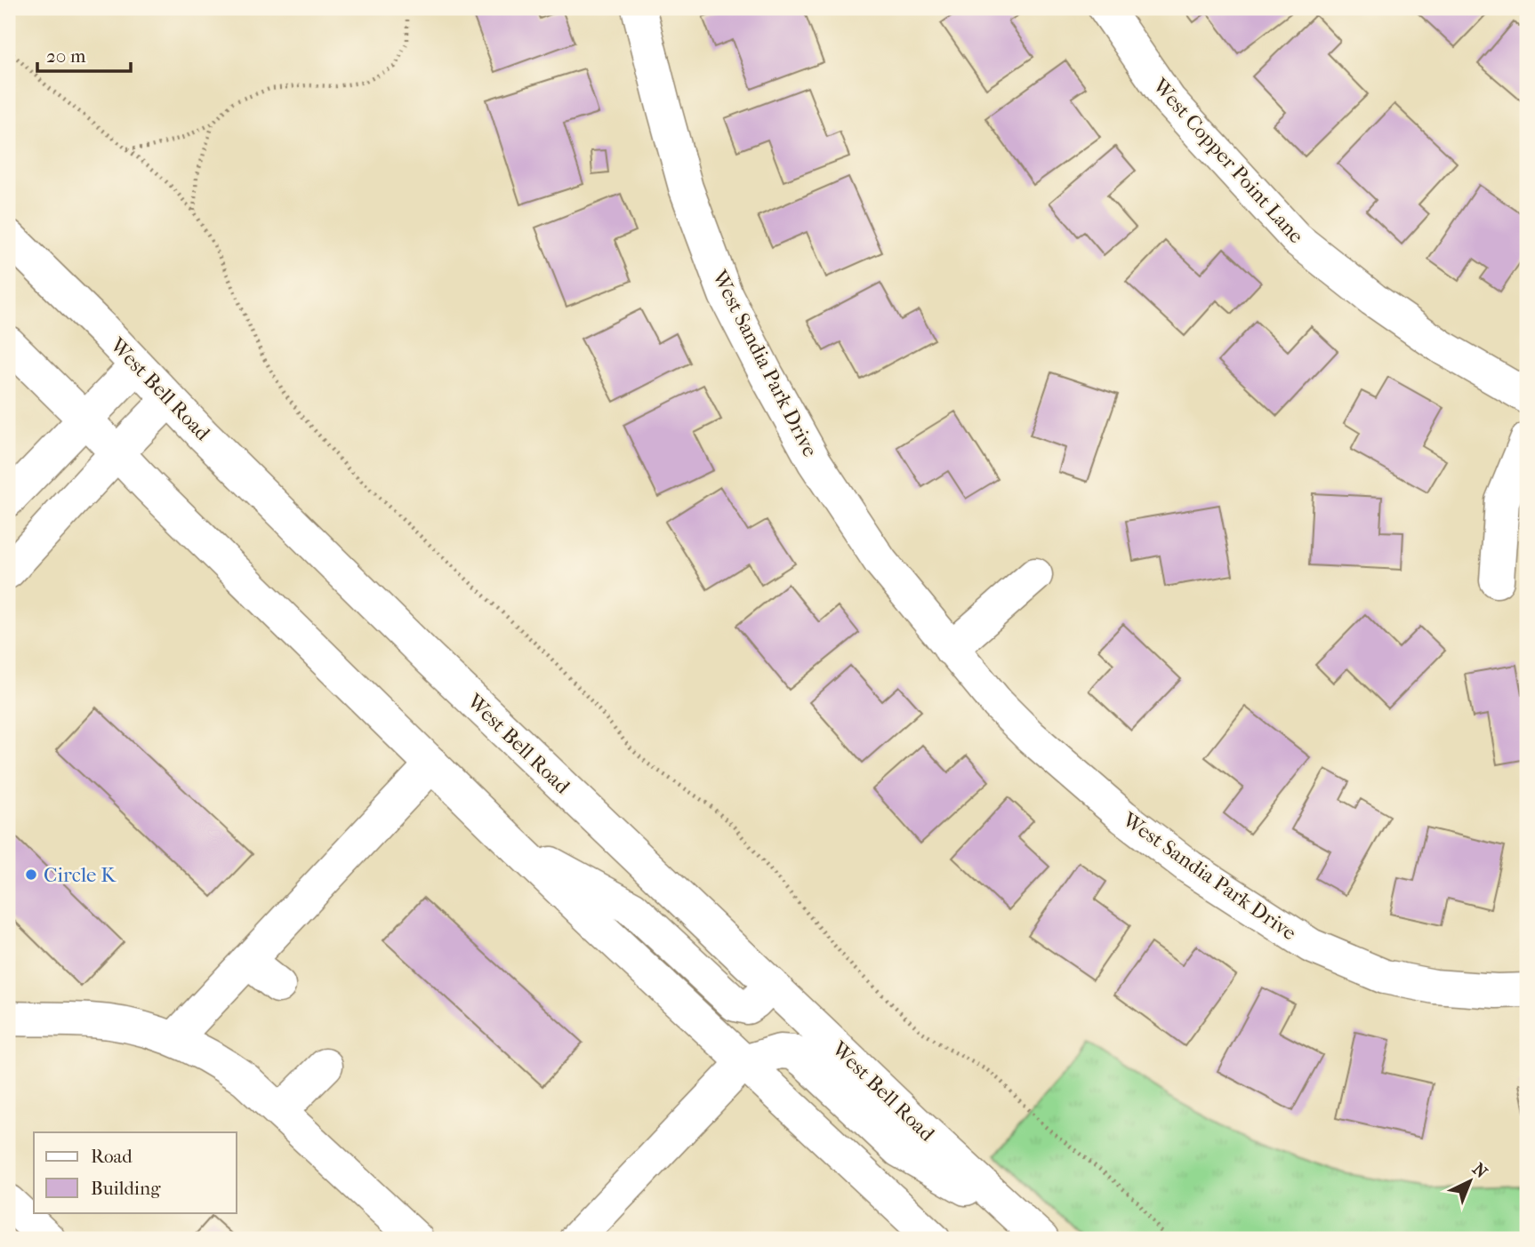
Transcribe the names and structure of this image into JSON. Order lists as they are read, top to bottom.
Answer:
{
  "streets": {
    "main road": ["West Copper Point Lane", "West Sandia Park Drive", "West Bell Road"]
  },
  "places": ["Circle K"],
  "legend": ["Road", "Building"],
  "scale_bar": "20 m",
  "north": "top right"
}
